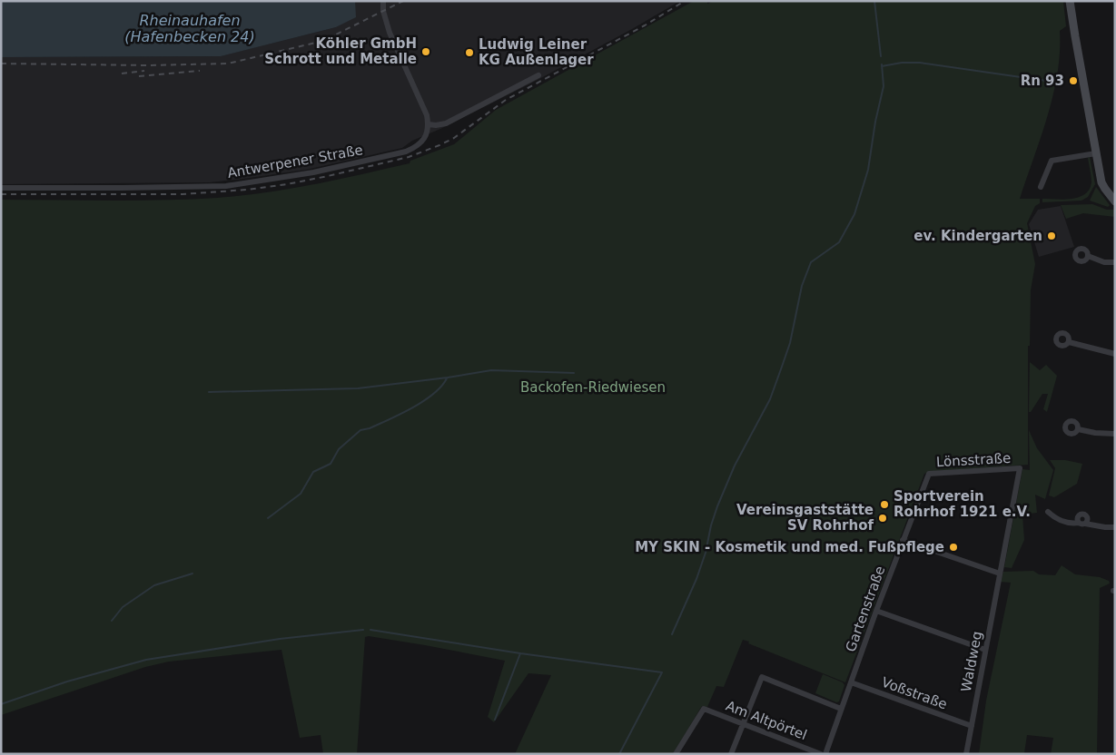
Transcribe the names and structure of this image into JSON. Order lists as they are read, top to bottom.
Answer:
{
  "streets": {
    "street": [
      "Antwerpener Straße",
      "Lönsstraße",
      "Gartenstraße",
      "Waldweg",
      "Voßstraße",
      "Am Altpörtel"
    ]
  },
  "crossings": [
    ["Lönsstraße", "Gartenstraße"],
    ["Lönsstraße", "Waldweg"],
    ["Gartenstraße", "Voßstraße"],
    ["Waldweg", "Voßstraße"]
  ],
  "water": ["Rheinauhafen (Hafenbecken 24)"],
  "parks": ["Backofen-Riedwiesen"],
  "places": [
    "Köhler GmbH Schrott und Metalle",
    "Ludwig Leiner KG Außenlager",
    "Rn 93",
    "ev. Kindergarten",
    "Sportverein Rohrhof 1921 e.V.",
    "Vereinsgaststätte SV Rohrhof",
    "MY SKIN - Kosmetik und med. Fußpflege"
  ]
}
